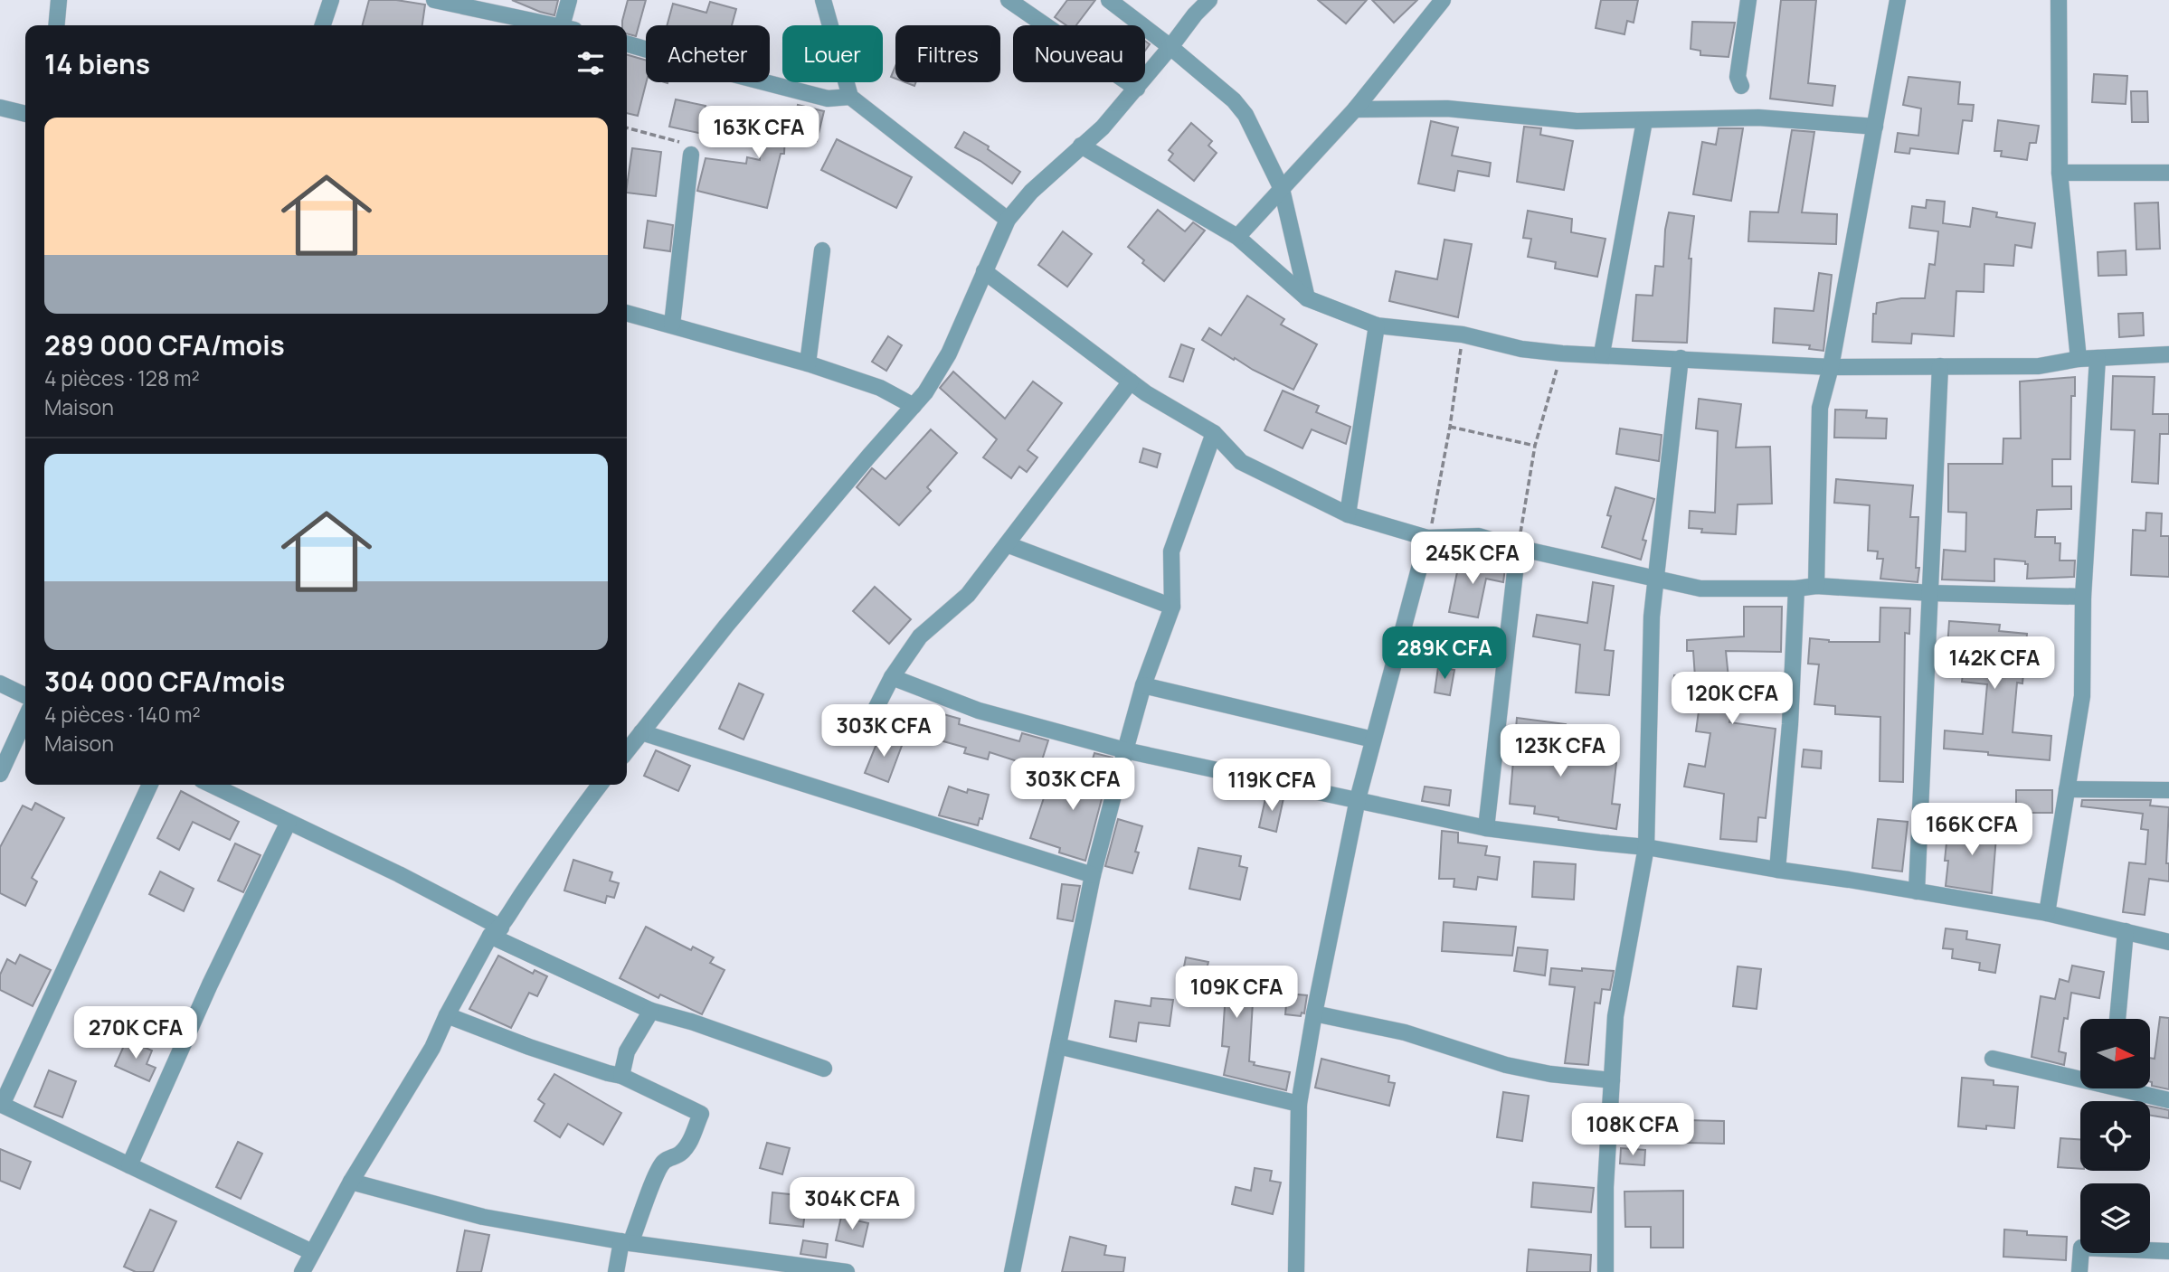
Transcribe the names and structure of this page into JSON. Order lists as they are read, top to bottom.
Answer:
{
  "north": "right",
  "page": {
    "chip": [
      "Acheter",
      "Louer",
      "Filtres",
      "Nouveau"
    ],
    "heading": "14 biens",
    "list": [
      {
        "name": "289 000 CFA/mois",
        "note": "4 pièces · 128 m² · Maison"
      },
      {
        "name": "304 000 CFA/mois",
        "note": "4 pièces · 140 m² · Maison"
      }
    ],
    "price": [
      "163K CFA",
      "245K CFA",
      "289K CFA",
      "142K CFA",
      "120K CFA",
      "303K CFA",
      "123K CFA",
      "303K CFA",
      "119K CFA",
      "166K CFA",
      "109K CFA",
      "270K CFA",
      "108K CFA",
      "304K CFA"
    ]
  }
}
